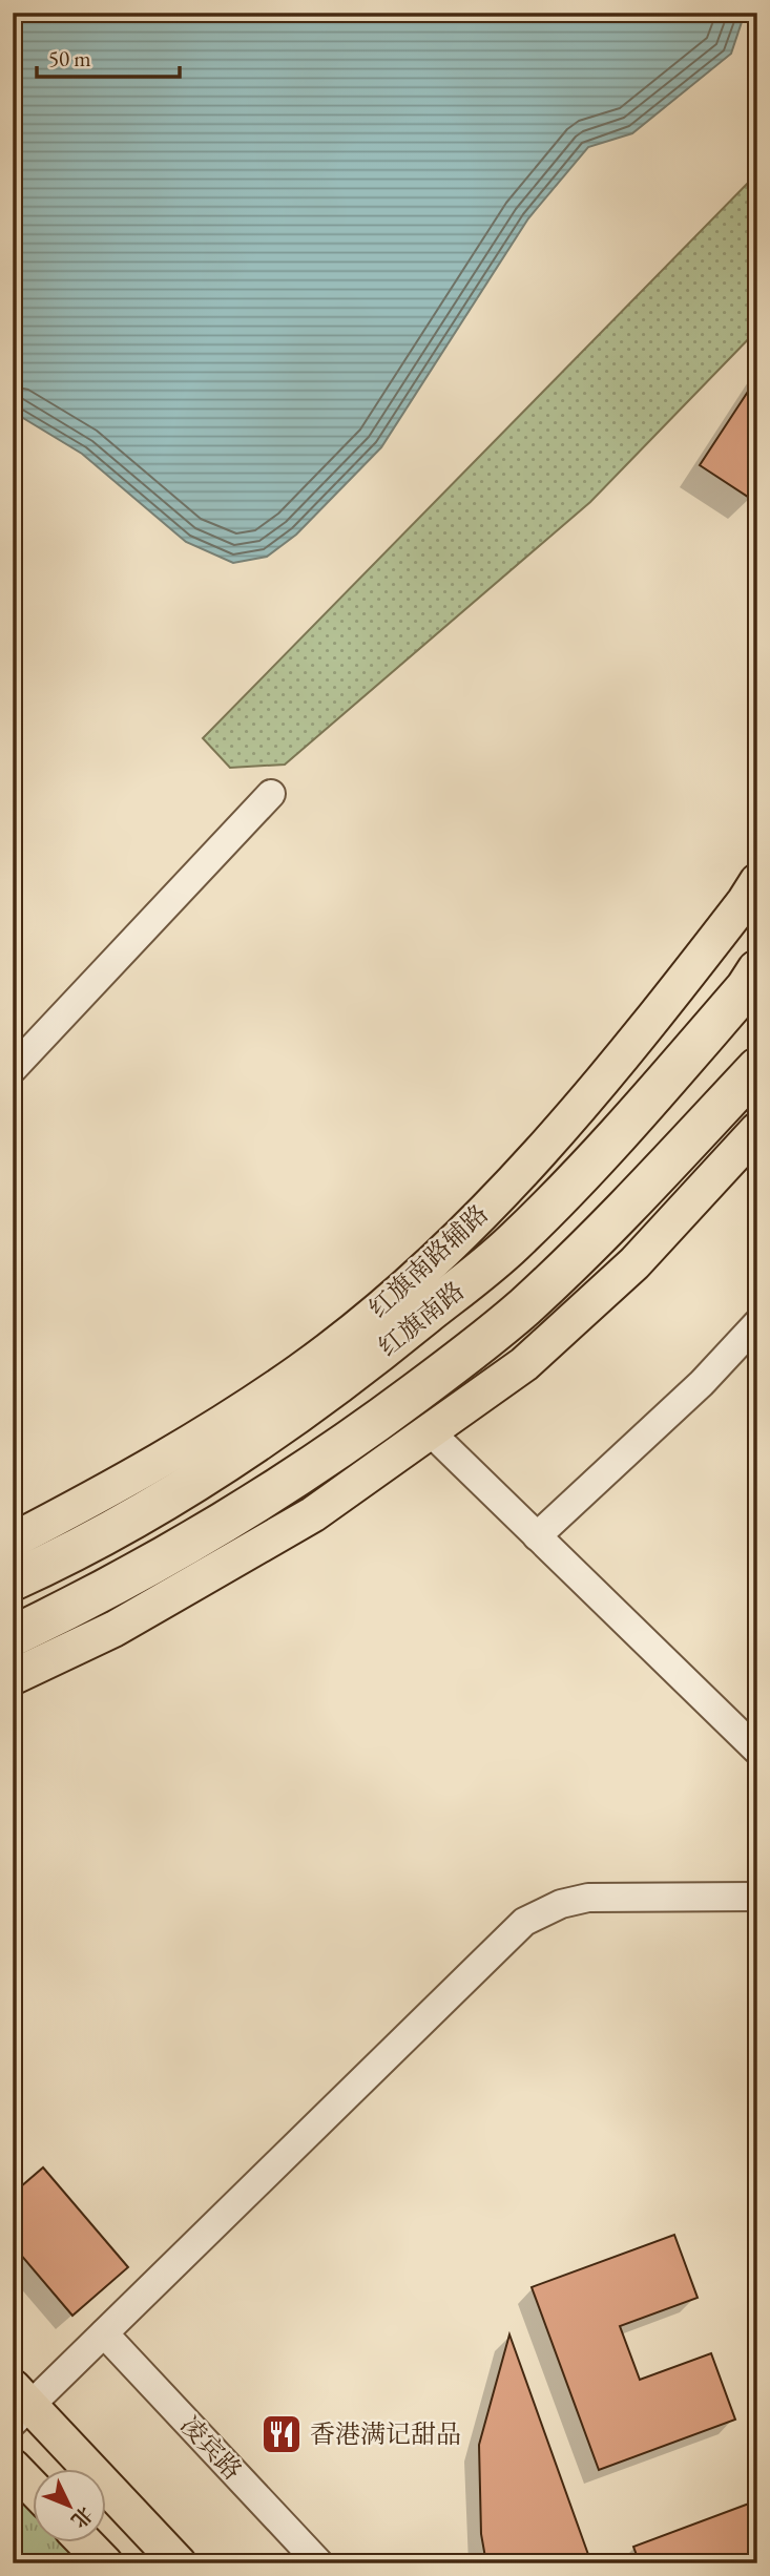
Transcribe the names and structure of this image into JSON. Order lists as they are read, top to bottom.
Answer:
{
  "streets": {
    "highway": ["红旗南路"],
    "main road": ["红旗南路辅路"],
    "street": ["凌宾路"]
  },
  "places": {
    "restaurant": ["香港满记甜品"]
  },
  "scale_bar": "50 m",
  "north": "bottom right"
}
